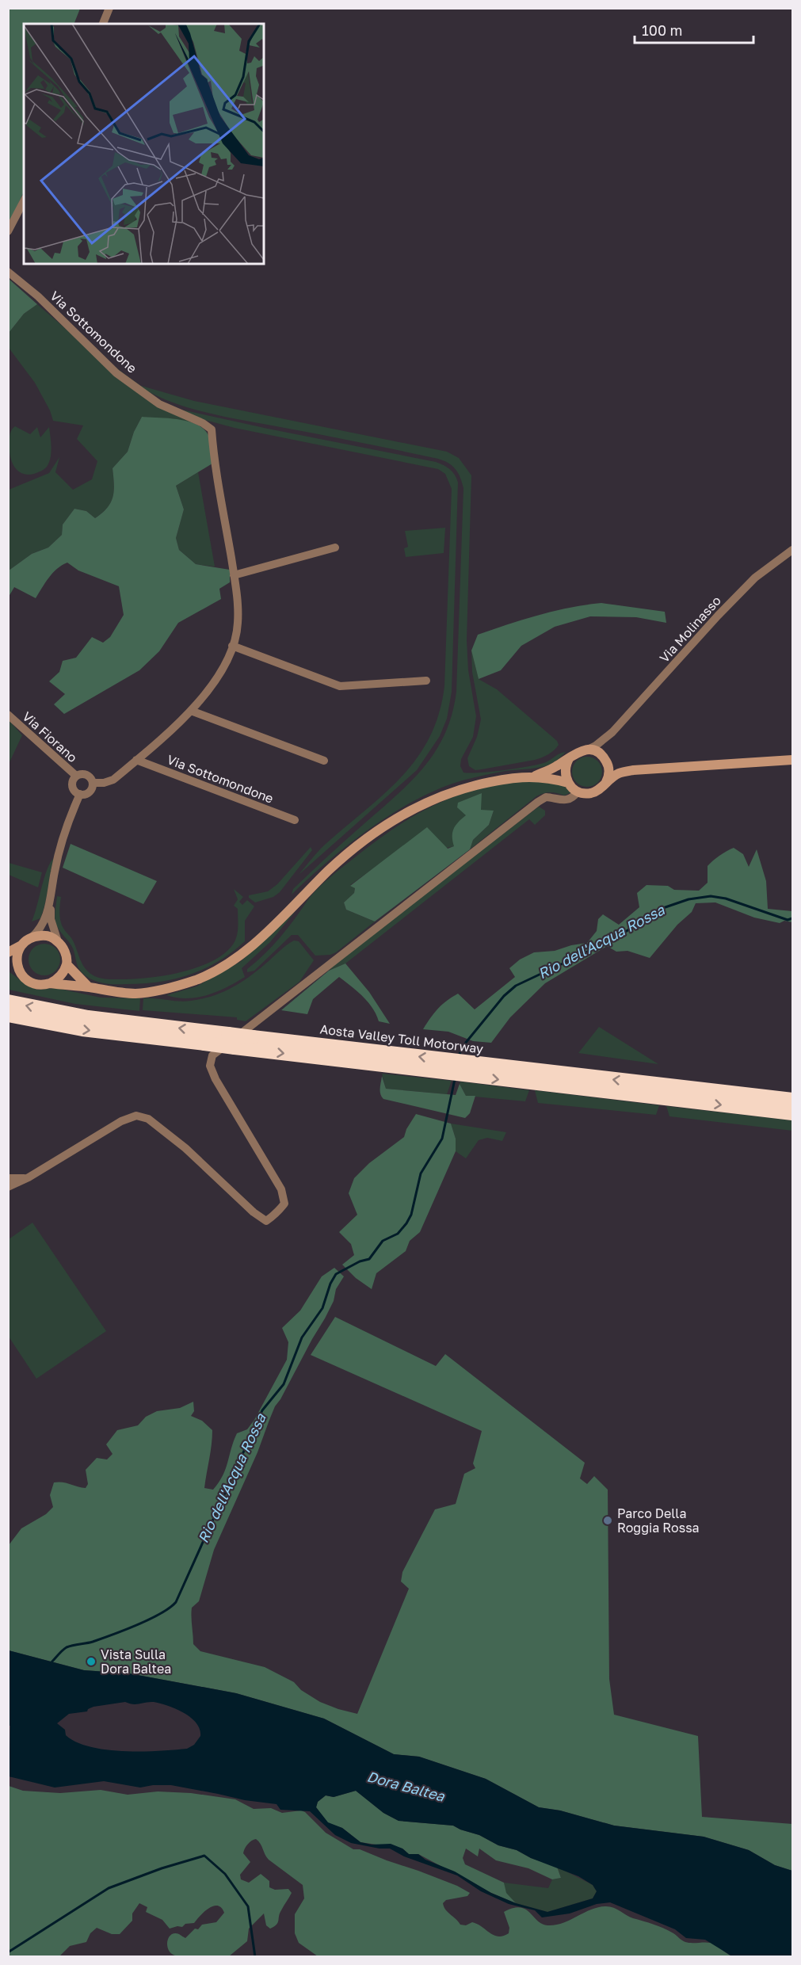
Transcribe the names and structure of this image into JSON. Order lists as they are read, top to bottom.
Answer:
{
  "streets": {
    "highway": ["Aosta Valley Toll Motorway"],
    "street": ["Via Sottomondone", "Via Molinasso", "Via Fiorano"]
  },
  "crossings": [
    ["Via Sottomondone", "Via Fiorano"]
  ],
  "water": ["Rio dell'Acqua Rossa", "Dora Baltea"],
  "places": ["Parco Della Roggia Rossa", "Vista Sulla Dora Baltea"],
  "scale_bar": "100 m"
}
